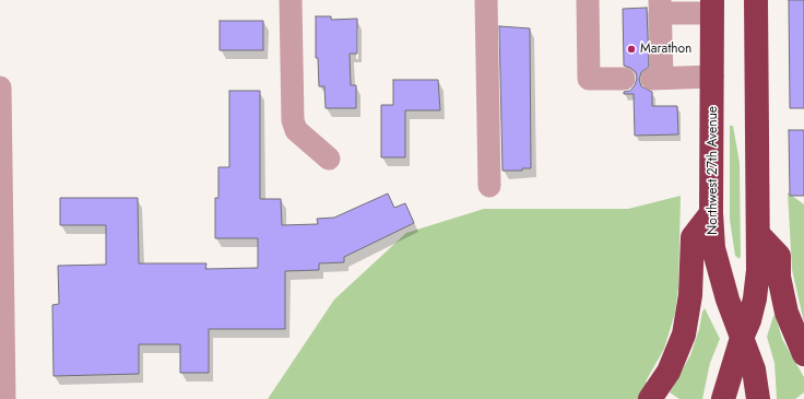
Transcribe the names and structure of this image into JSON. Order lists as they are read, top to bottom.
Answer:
{
  "streets": {
    "highway": ["Northwest 27th Avenue"]
  },
  "places": ["Marathon"]
}
